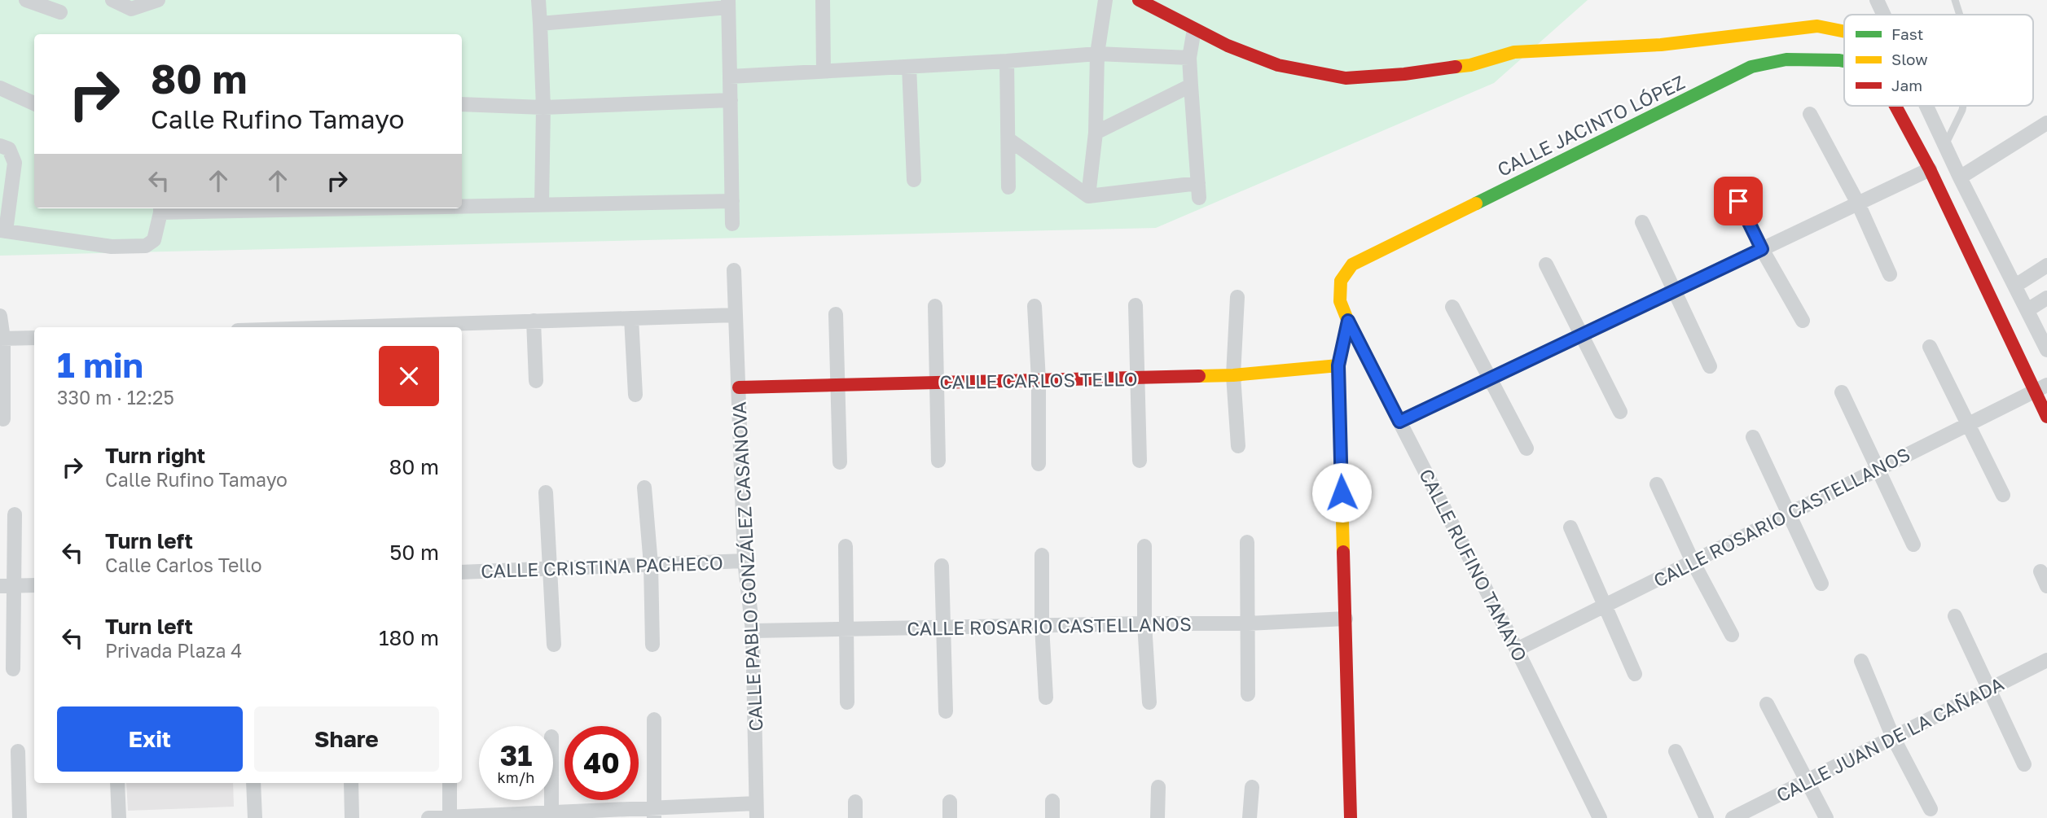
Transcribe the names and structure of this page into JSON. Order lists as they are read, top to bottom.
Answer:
{
  "streets": {
    "street": [
      "CALLE JACINTO LÓPEZ",
      "CALLE CARLOS TELLO",
      "CALLE ROSARIO CASTELLANOS",
      "CALLE RUFINO TAMAYO",
      "CALLE CRISTINA PACHECO",
      "CALLE PABLO GONZÁLEZ CASANOVA",
      "CALLE JUAN DE LA CAÑADA"
    ]
  },
  "crossings": [
    ["CALLE JACINTO LÓPEZ", "CALLE RUFINO TAMAYO"],
    ["CALLE CARLOS TELLO", "CALLE PABLO GONZÁLEZ CASANOVA"],
    ["CALLE ROSARIO CASTELLANOS", "CALLE RUFINO TAMAYO"],
    ["CALLE ROSARIO CASTELLANOS", "CALLE PABLO GONZÁLEZ CASANOVA"],
    ["CALLE CRISTINA PACHECO", "CALLE PABLO GONZÁLEZ CASANOVA"]
  ],
  "legend": ["Fast", "Slow", "Jam"],
  "page": {
    "turn": ["80 m", "Calle Rufino Tamayo"],
    "heading": ["1 min", "330 m · 12:25"],
    "list": [
      {
        "name": "Turn right",
        "note": "Calle Rufino Tamayo",
        "value": "80 m"
      },
      {
        "name": "Turn left",
        "note": "Calle Carlos Tello",
        "value": "50 m"
      },
      {
        "name": "Turn left",
        "note": "Privada Plaza 4",
        "value": "180 m"
      }
    ],
    "buttons": ["Exit", "Share"],
    "speed": "31 km/h",
    "limit": "40"
  }
}
